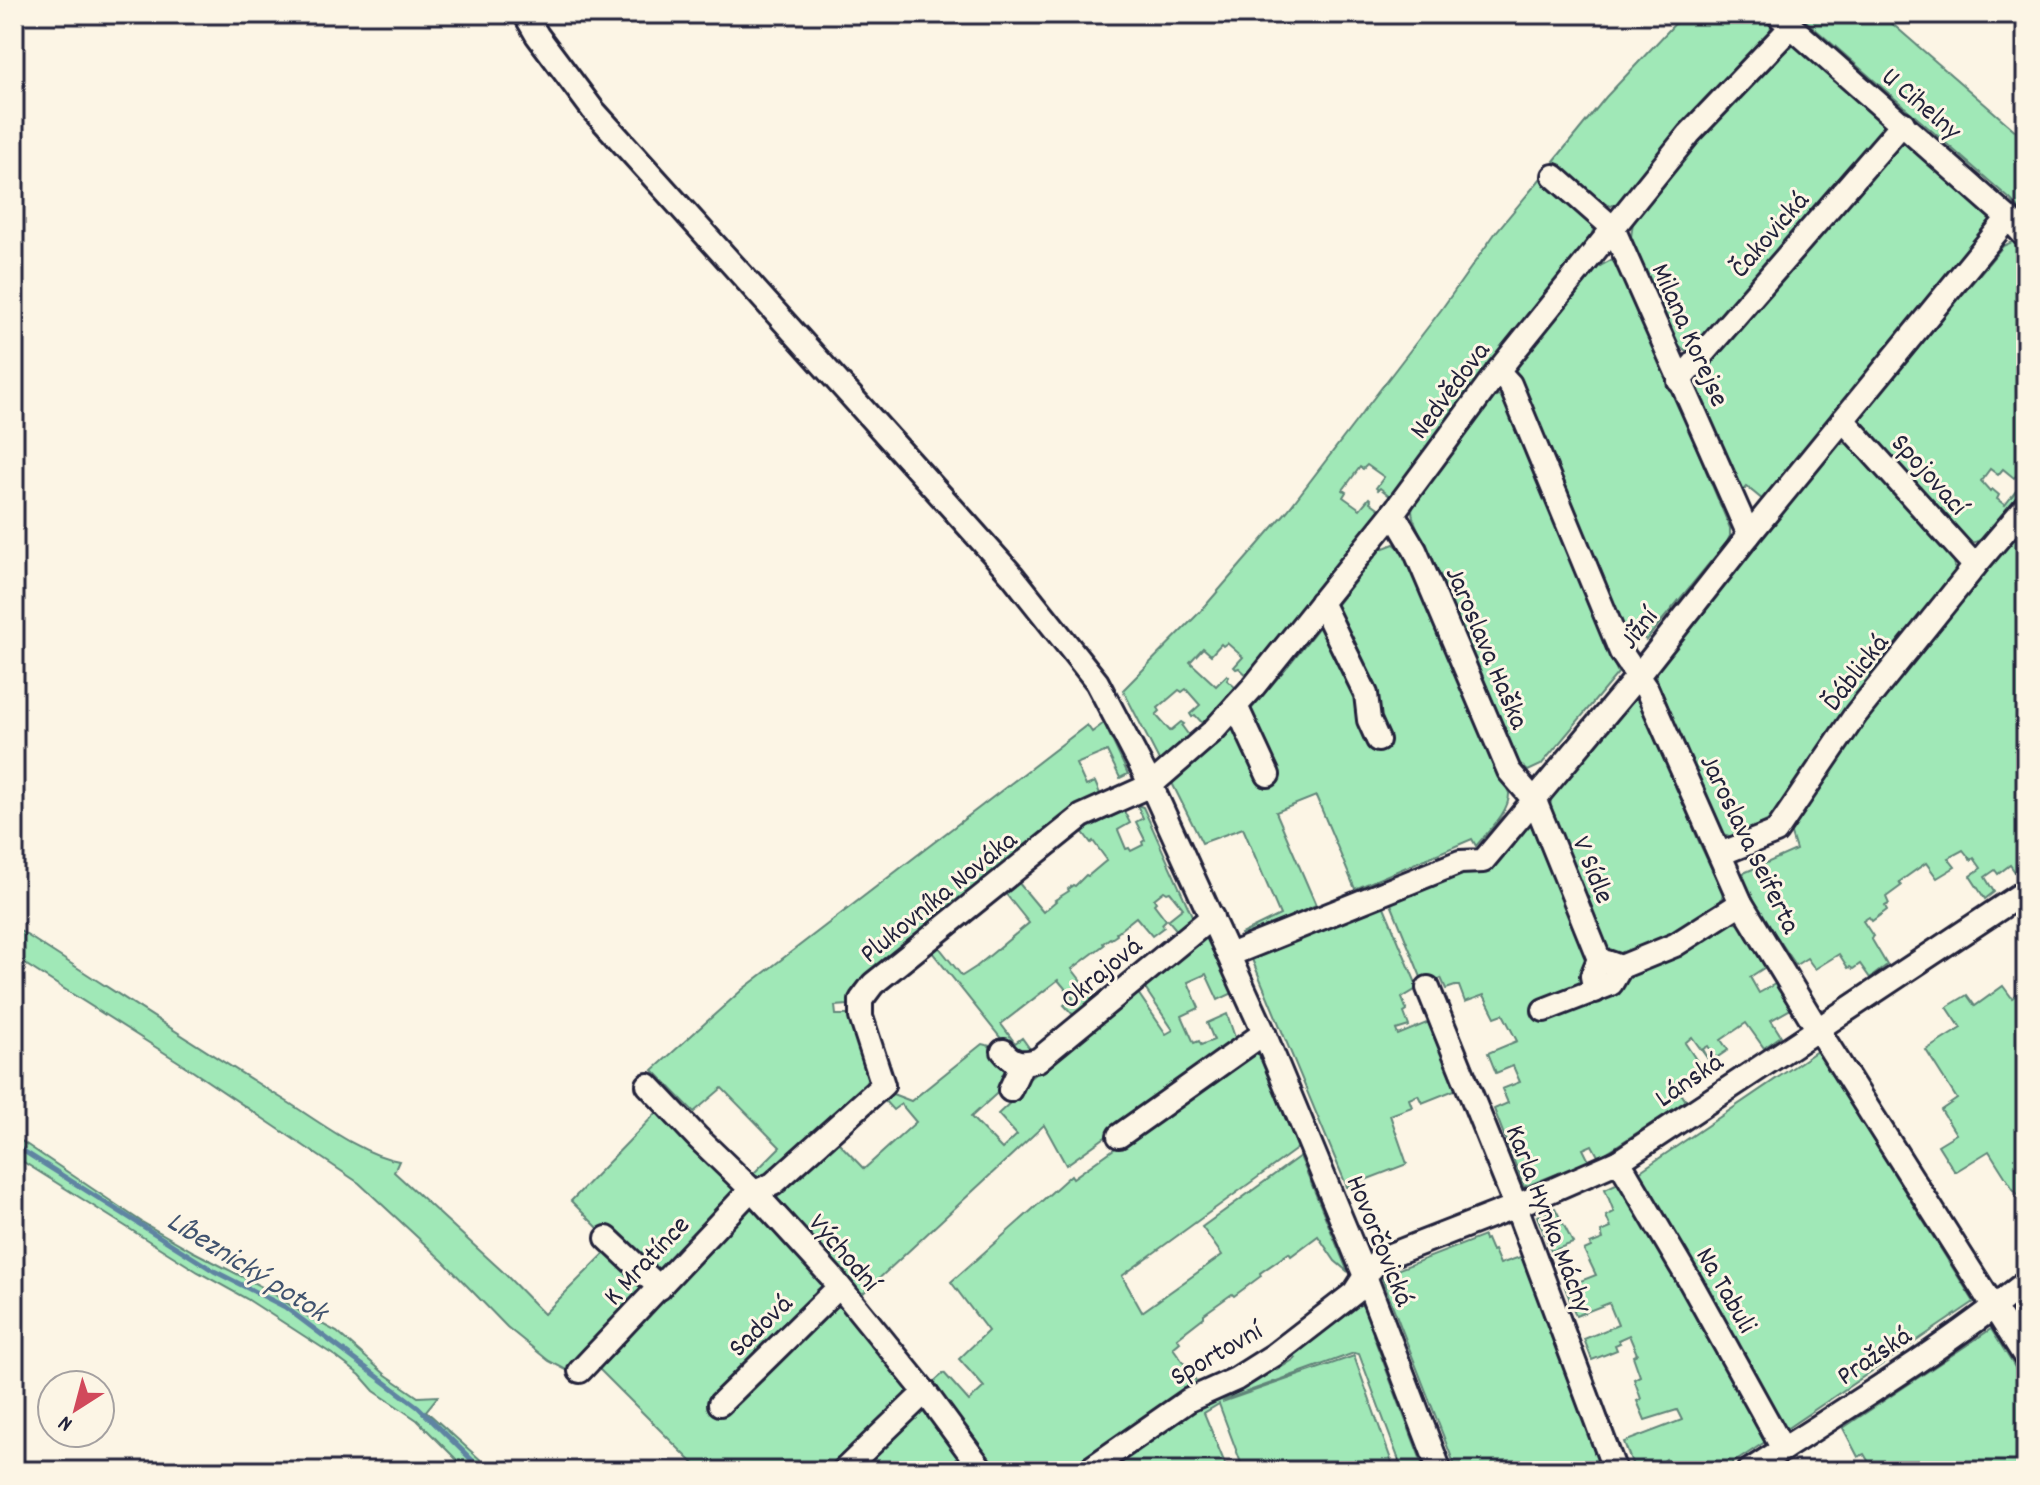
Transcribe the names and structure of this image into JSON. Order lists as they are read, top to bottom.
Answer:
{
  "streets": {
    "street": [
      "U Cihelny",
      "Čakovická",
      "Milana Korejse",
      "Nedvědova",
      "Spojovací",
      "Jižní",
      "Jaroslava Haška",
      "Ďáblická",
      "Jaroslava Seiferta",
      "V Sídle",
      "Plukovníka Nováka",
      "Okrajová",
      "Lánská",
      "Karla Hynka Máchy",
      "Hovorčovická",
      "Východní",
      "K Mratínce",
      "Na Tabuli",
      "Sadová",
      "Sportovní",
      "Pražská"
    ]
  },
  "crossings": [
    ["U Cihelny", "Čakovická"],
    ["U Cihelny", "Nedvědova"],
    ["U Cihelny", "Jižní"],
    ["Čakovická", "Milana Korejse"],
    ["Milana Korejse", "Nedvědova"],
    ["Milana Korejse", "Jižní"],
    ["Nedvědova", "Jaroslava Haška"],
    ["Nedvědova", "Jaroslava Seiferta"],
    ["Nedvědova", "Plukovníka Nováka"],
    ["Nedvědova", "Hovorčovická"],
    ["Spojovací", "Jižní"],
    ["Spojovací", "Ďáblická"],
    ["Jižní", "Jaroslava Haška"],
    ["Jižní", "Jaroslava Seiferta"],
    ["Jižní", "V Sídle"],
    ["Jižní", "Hovorčovická"],
    ["Jaroslava Haška", "V Sídle"],
    ["Ďáblická", "Jaroslava Seiferta"],
    ["Jaroslava Seiferta", "Lánská"],
    ["Jaroslava Seiferta", "Pražská"],
    ["Plukovníka Nováka", "Hovorčovická"],
    ["Plukovníka Nováka", "Východní"],
    ["Plukovníka Nováka", "K Mratínce"],
    ["Okrajová", "Hovorčovická"],
    ["Lánská", "Karla Hynka Máchy"],
    ["Lánská", "Hovorčovická"],
    ["Lánská", "Na Tabuli"],
    ["Lánská", "Sportovní"],
    ["Hovorčovická", "Sportovní"],
    ["Východní", "K Mratínce"],
    ["Východní", "Sadová"],
    ["Na Tabuli", "Pražská"]
  ],
  "water": ["Líbeznický potok"],
  "north": "bottom left"
}
